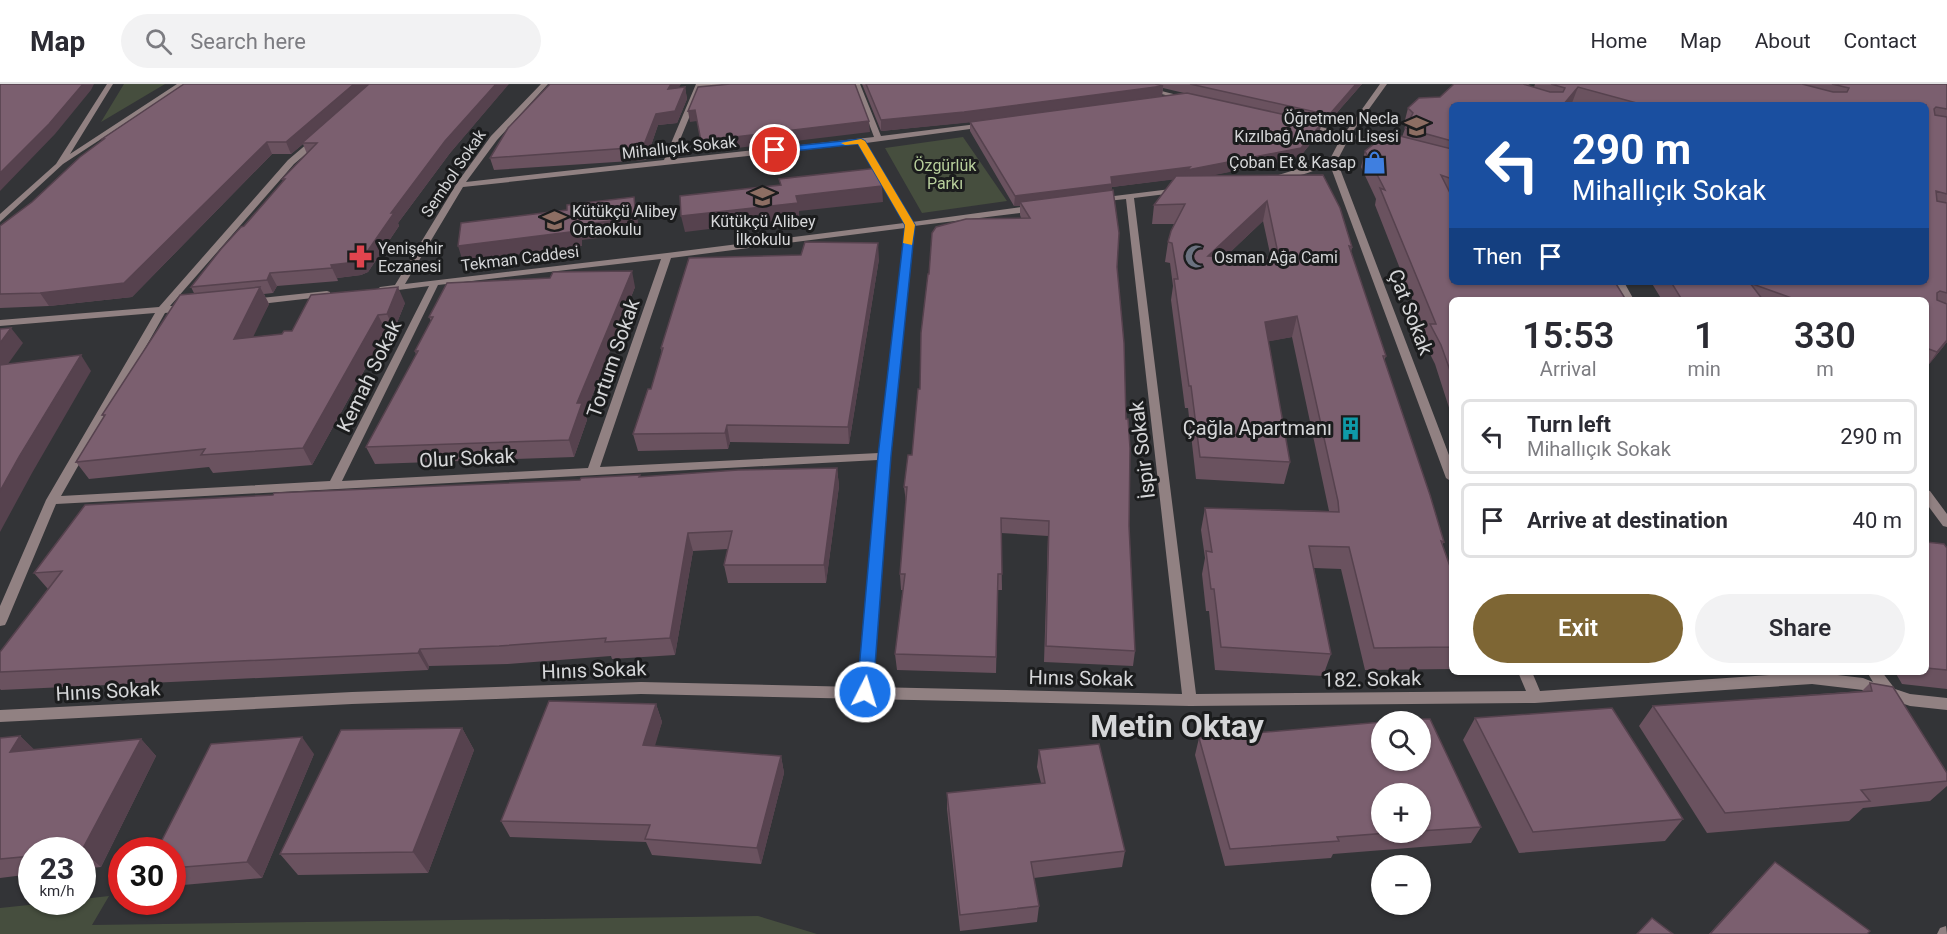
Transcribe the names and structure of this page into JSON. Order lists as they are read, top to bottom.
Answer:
{
  "streets": {
    "street": [
      "Mihallıçık Sokak",
      "Sembol Sokak",
      "Tekman Caddesi",
      "Çat Sokak",
      "Tortum Sokak",
      "Kemah Sokak",
      "İspir Sokak",
      "Olur Sokak",
      "Hınıs Sokak",
      "182. Sokak"
    ]
  },
  "crossings": [
    ["Mihallıçık Sokak", "Sembol Sokak"],
    ["Sembol Sokak", "Tekman Caddesi"],
    ["Tekman Caddesi", "Tortum Sokak"],
    ["Tekman Caddesi", "Kemah Sokak"],
    ["Tortum Sokak", "Olur Sokak"],
    ["Kemah Sokak", "Olur Sokak"],
    ["İspir Sokak", "Hınıs Sokak"],
    ["İspir Sokak", "182. Sokak"],
    ["Hınıs Sokak", "182. Sokak"]
  ],
  "districts": ["Metin Oktay"],
  "parks": ["Özgürlük Parkı"],
  "places": {
    "school or university": ["Öğretmen Necla Kızılbağ Anadolu Lisesi", "Kütükçü Alibey İlkokulu", "Kütükçü Alibey Ortaokulu"],
    "shop": ["Çoban Et & Kasap"],
    "pharmacy": ["Yenişehir Eczanesi"],
    "mosque": ["Osman Ağa Cami"],
    "building": ["Çağla Apartmanı"]
  },
  "page": {
    "header": "Map",
    "search": "Search here",
    "nav": [
      "Home",
      "Map",
      "About",
      "Contact"
    ],
    "turn": ["290 m", "Mihallıçık Sokak"],
    "then": "Then",
    "eta": [
      "15:53",
      "Arrival",
      "1",
      "min",
      "330",
      "m"
    ],
    "list": [
      {
        "name": "Turn left",
        "note": "Mihallıçık Sokak",
        "value": "290 m"
      },
      {
        "name": "Arrive at destination",
        "value": "40 m"
      }
    ],
    "buttons": ["Exit", "Share"],
    "map_buttons": ["+", "−"],
    "speed": "23 km/h",
    "limit": "30"
  }
}
